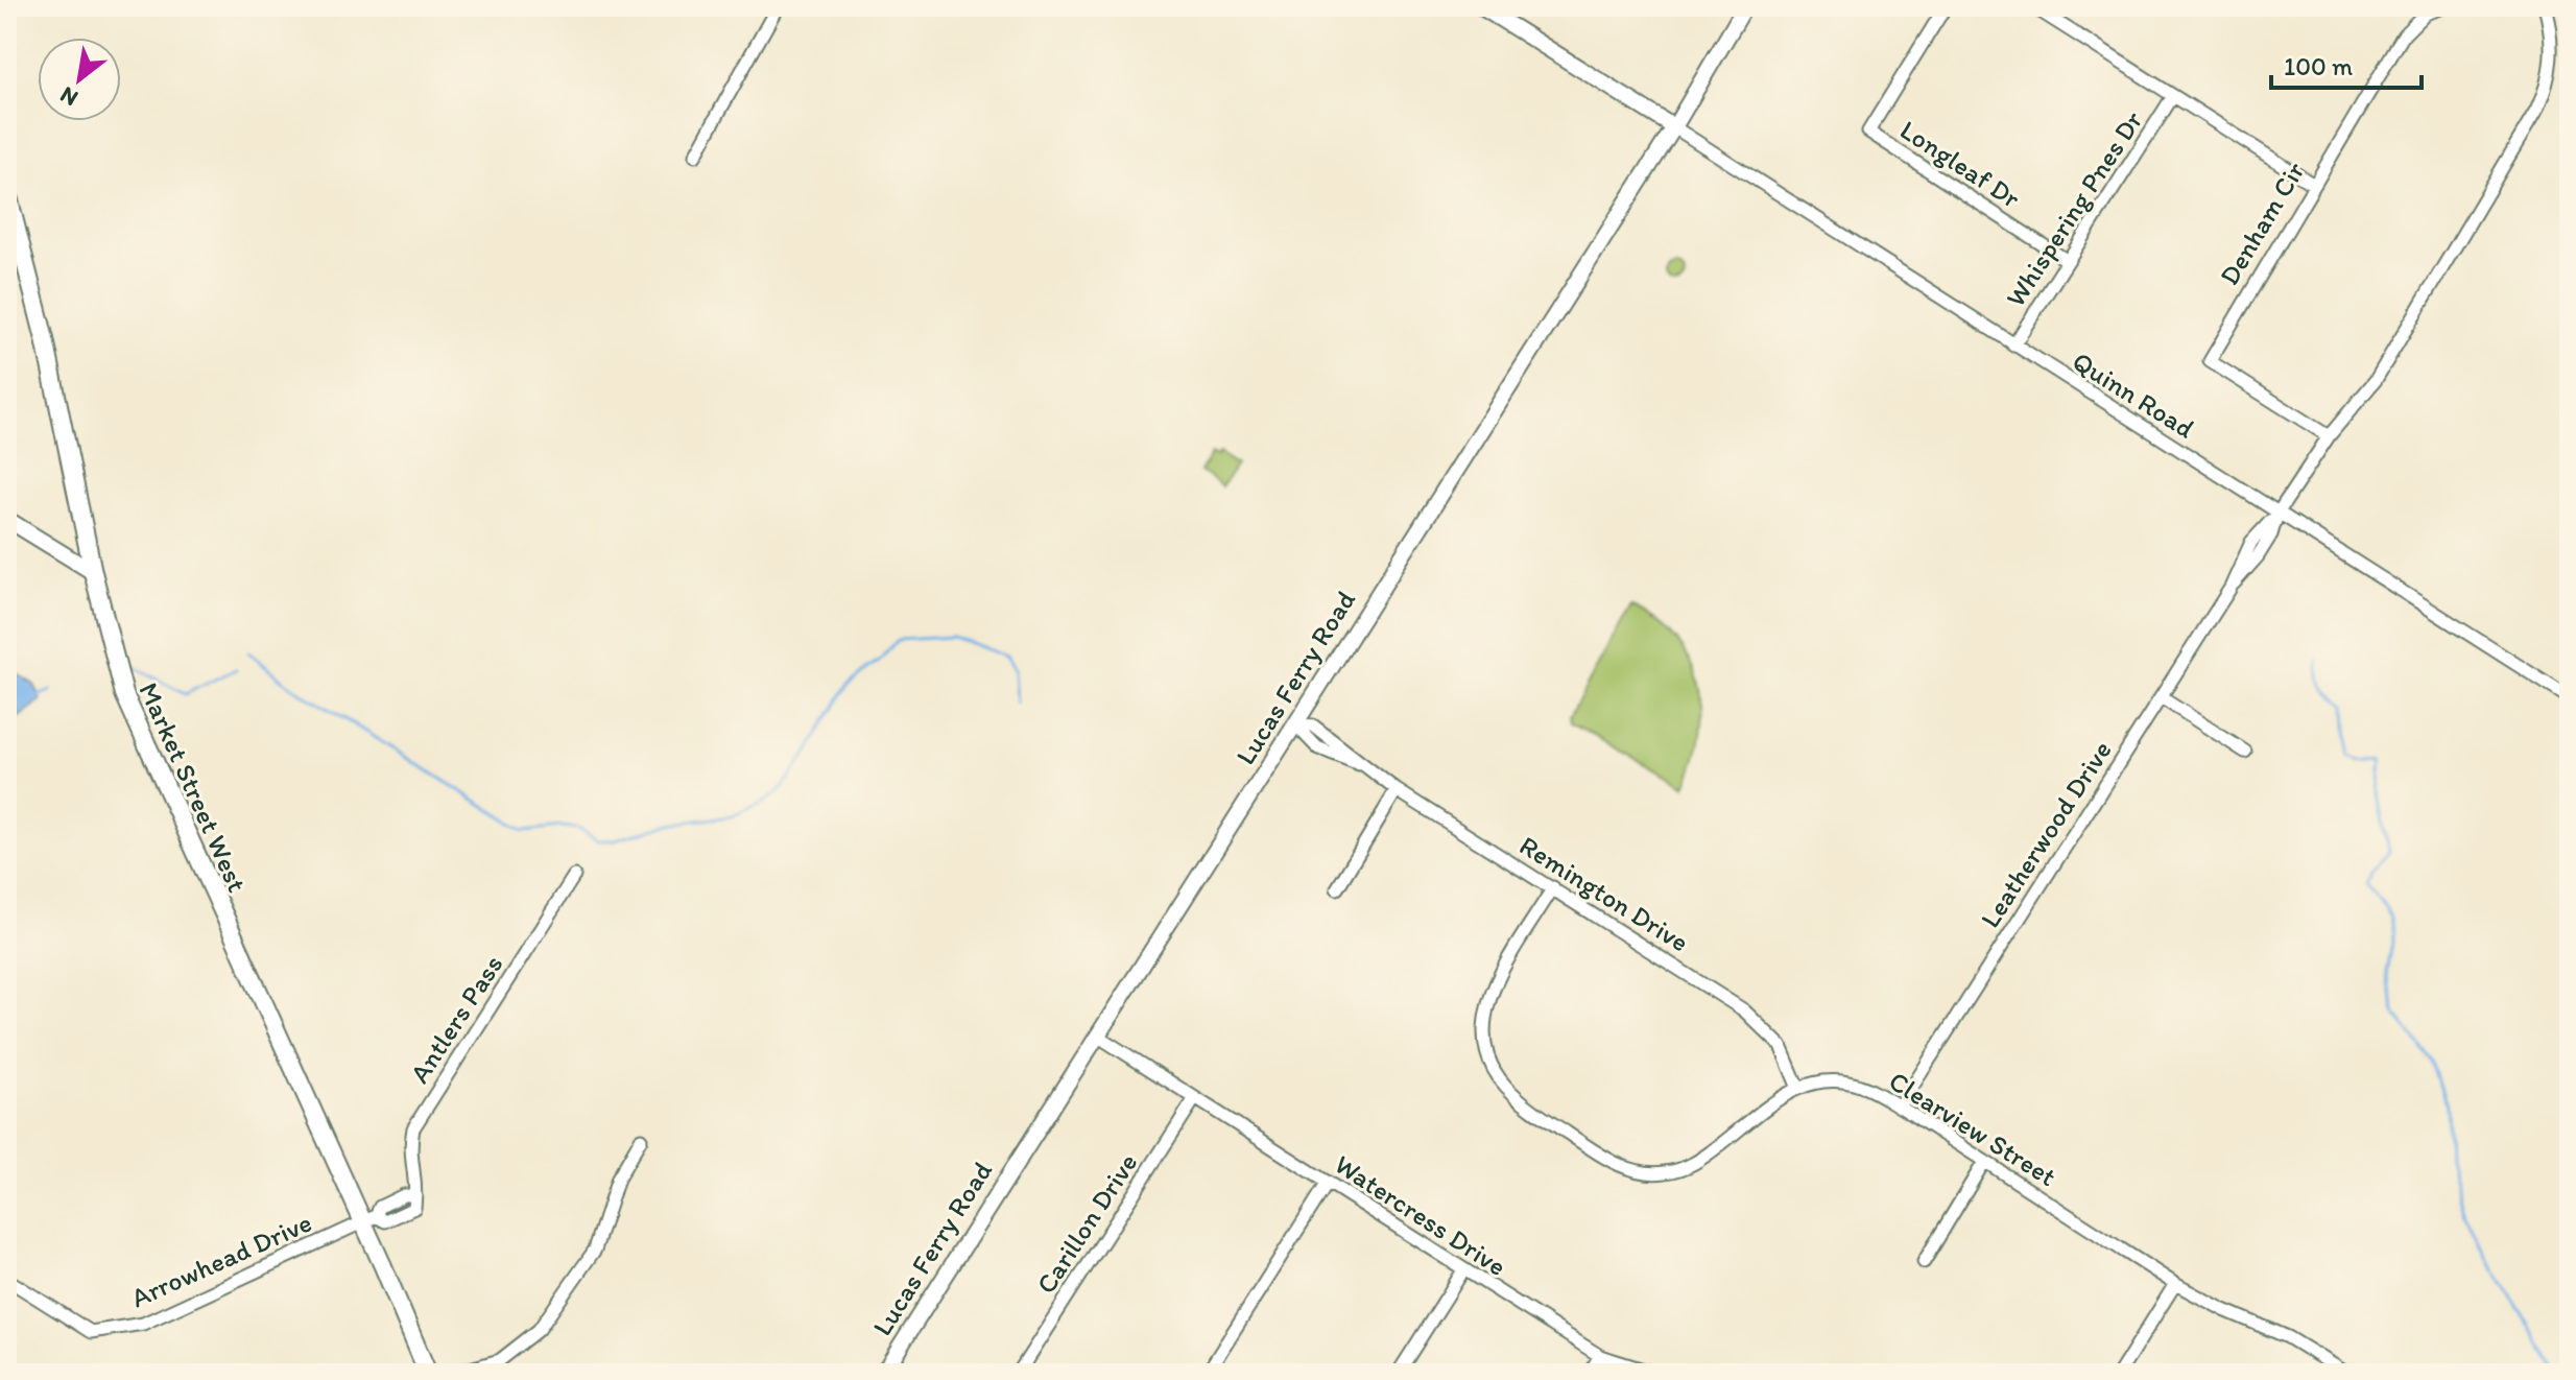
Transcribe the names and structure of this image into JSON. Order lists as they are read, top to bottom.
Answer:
{
  "streets": {
    "main road": ["Market Street West"],
    "street": [
      "Longleaf Dr",
      "Whispering Pnes Dr",
      "Denham Cir",
      "Quinn Road",
      "Lucas Ferry Road",
      "Leatherwood Drive",
      "Remington Drive",
      "Antlers Pass",
      "Clearview Street",
      "Watercress Drive",
      "Carillon Drive",
      "Arrowhead Drive"
    ]
  },
  "crossings": [
    ["Longleaf Dr", "Whispering Pnes Dr"],
    ["Whispering Pnes Dr", "Quinn Road"],
    ["Quinn Road", "Lucas Ferry Road"],
    ["Quinn Road", "Leatherwood Drive"],
    ["Lucas Ferry Road", "Remington Drive"],
    ["Lucas Ferry Road", "Watercress Drive"],
    ["Market Street West", "Antlers Pass"],
    ["Market Street West", "Arrowhead Drive"],
    ["Leatherwood Drive", "Clearview Street"],
    ["Remington Drive", "Clearview Street"],
    ["Antlers Pass", "Arrowhead Drive"],
    ["Watercress Drive", "Carillon Drive"]
  ],
  "scale_bar": "100 m",
  "north": "bottom left"
}
